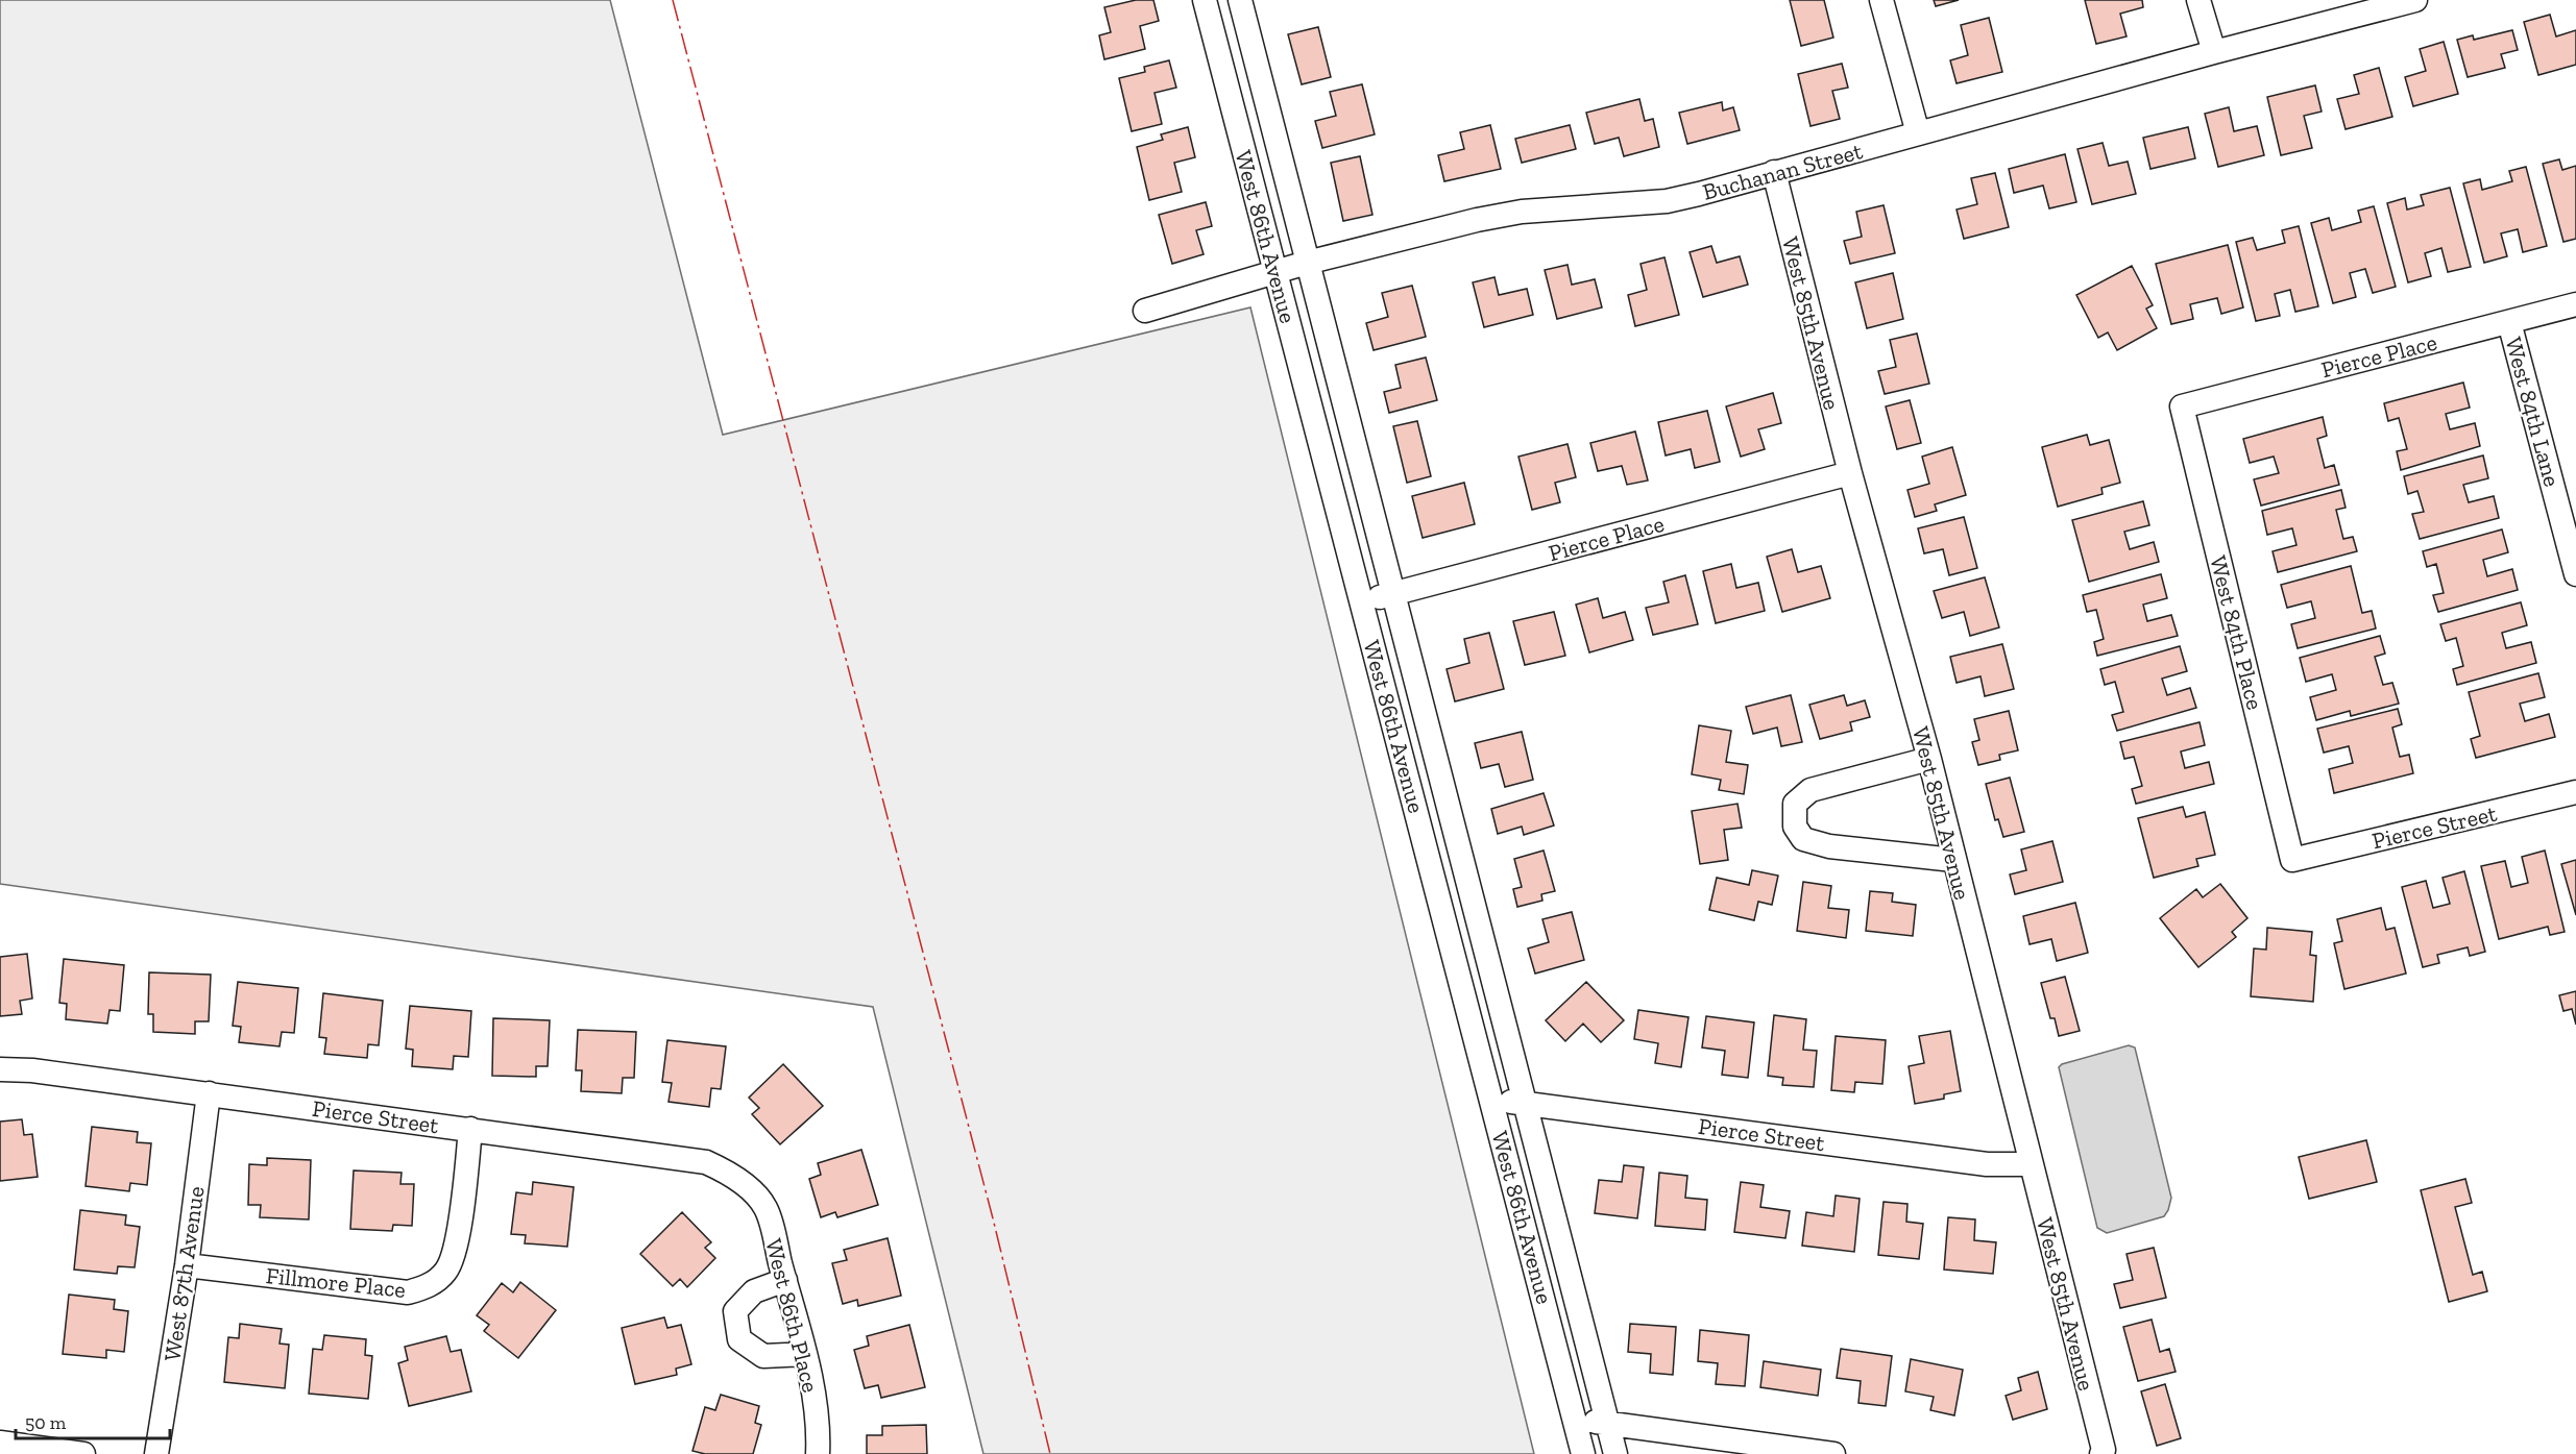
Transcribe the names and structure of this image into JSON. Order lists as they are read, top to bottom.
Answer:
{
  "streets": {
    "street": [
      "Buchanan Street",
      "West 86th Avenue",
      "West 85th Avenue",
      "Pierce Place",
      "West 84th Lane",
      "West 84th Place",
      "Pierce Street",
      "West 87th Avenue",
      "Fillmore Place",
      "West 86th Place"
    ]
  },
  "crossings": [
    ["Buchanan Street", "West 86th Avenue"],
    ["Buchanan Street", "West 85th Avenue"],
    ["West 86th Avenue", "Pierce Place"],
    ["West 86th Avenue", "Pierce Street"],
    ["West 85th Avenue", "Pierce Place"],
    ["West 85th Avenue", "Pierce Street"],
    ["Pierce Place", "West 84th Lane"],
    ["Pierce Place", "West 84th Place"],
    ["West 84th Place", "Pierce Street"],
    ["Pierce Street", "West 87th Avenue"],
    ["Pierce Street", "Fillmore Place"],
    ["Pierce Street", "West 86th Place"],
    ["West 87th Avenue", "Fillmore Place"]
  ],
  "scale_bar": "50 m"
}
